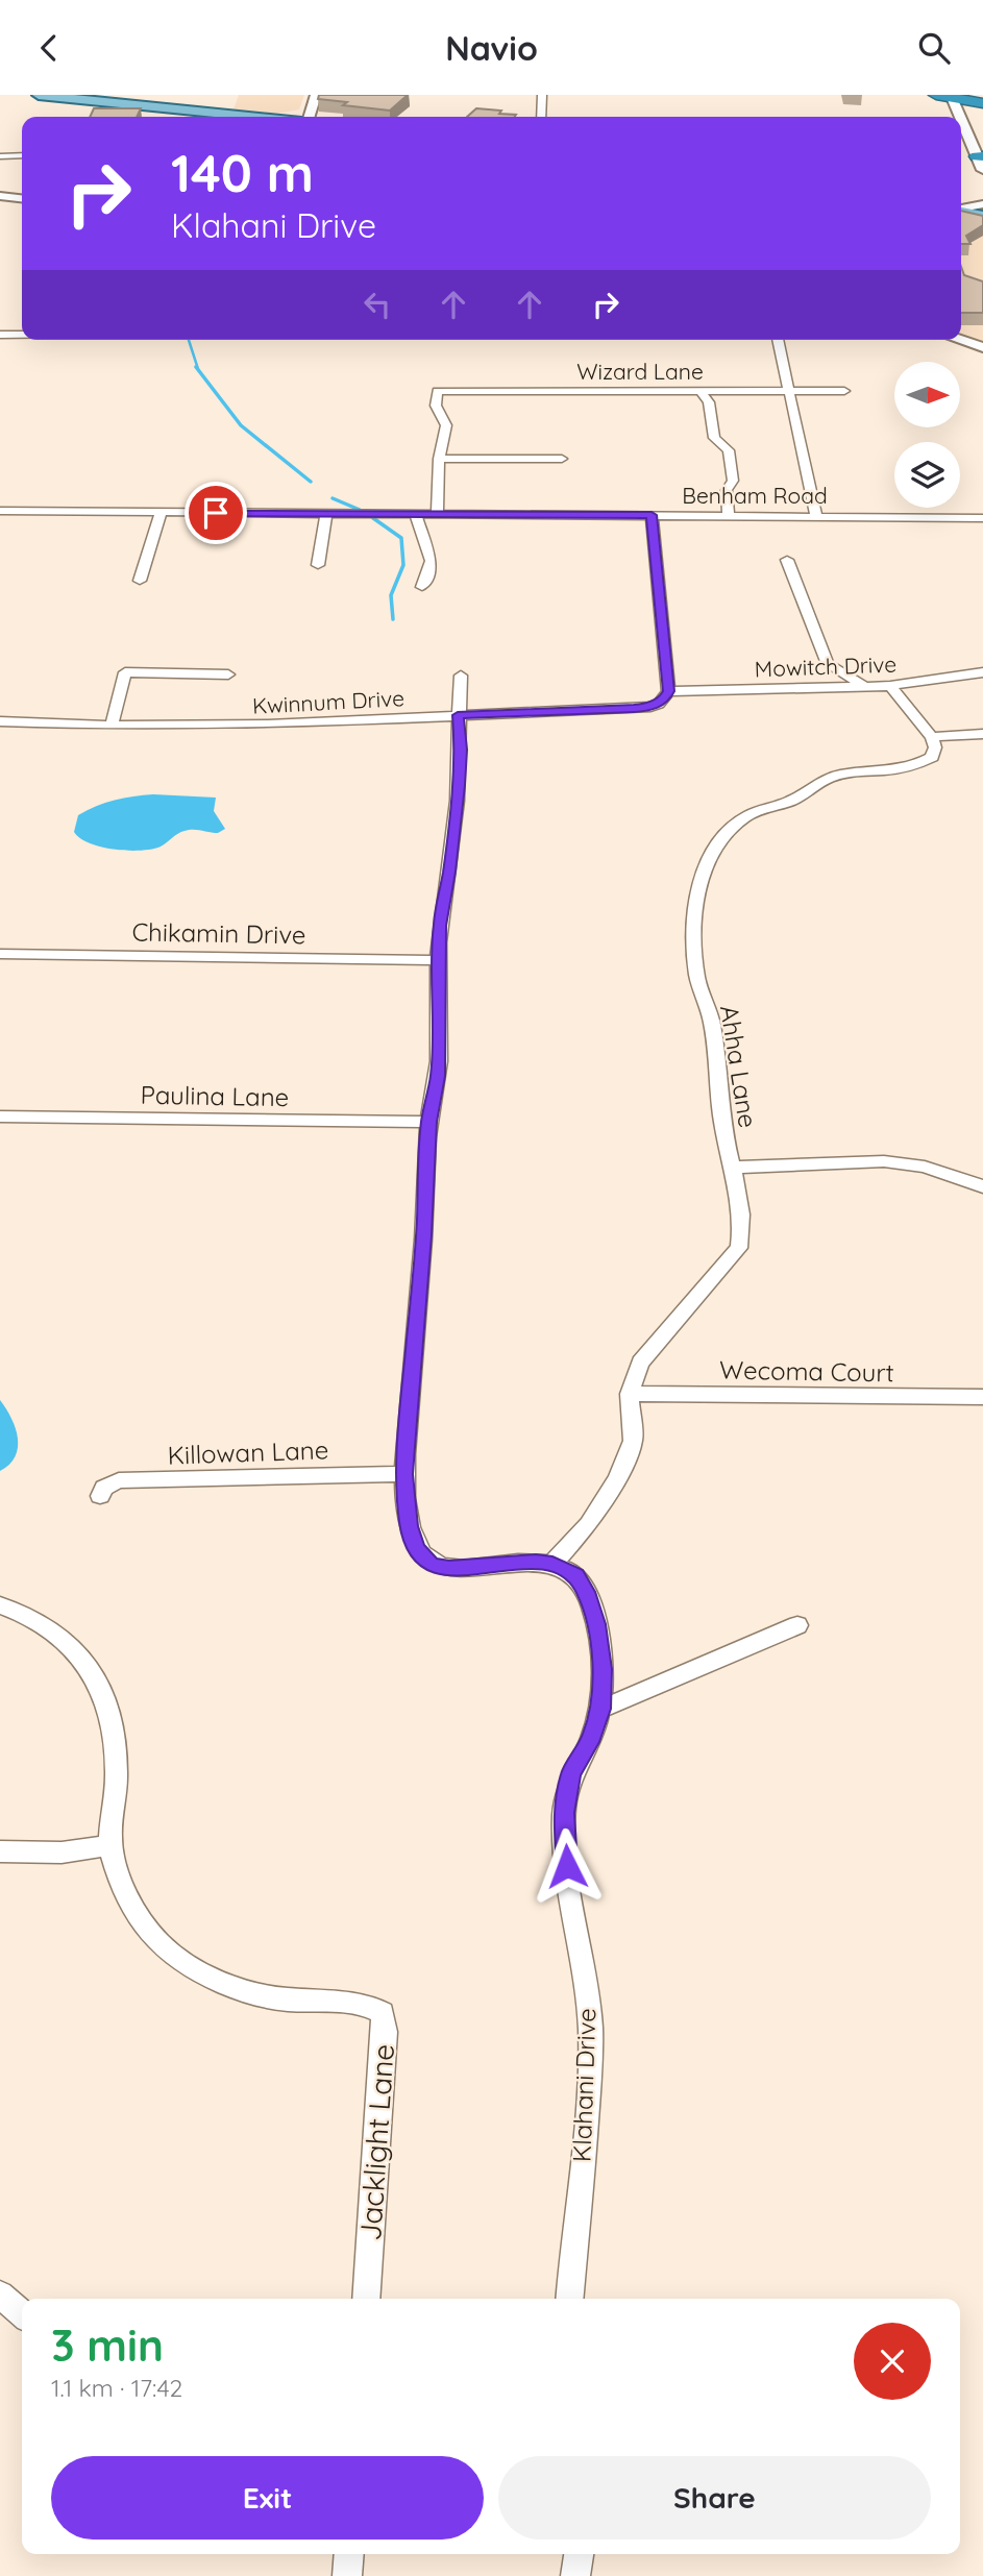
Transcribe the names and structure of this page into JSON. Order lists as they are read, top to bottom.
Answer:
{
  "streets": {
    "street": [
      "Wizard Lane",
      "Benham Road",
      "Mowitch Drive",
      "Kwinnum Drive",
      "Chikamin Drive",
      "Ahha Lane",
      "Paulina Lane",
      "Wecoma Court",
      "Killowan Lane",
      "Klahani Drive",
      "Jacklight Lane"
    ]
  },
  "crossings": [
    ["Mowitch Drive", "Kwinnum Drive"],
    ["Ahha Lane", "Wecoma Court"],
    ["Ahha Lane", "Klahani Drive"]
  ],
  "north": "right",
  "page": {
    "header": "Navio",
    "turn": ["140 m", "Klahani Drive"],
    "heading": ["3 min", "1.1 km · 17:42"],
    "buttons": ["Exit", "Share"]
  }
}
